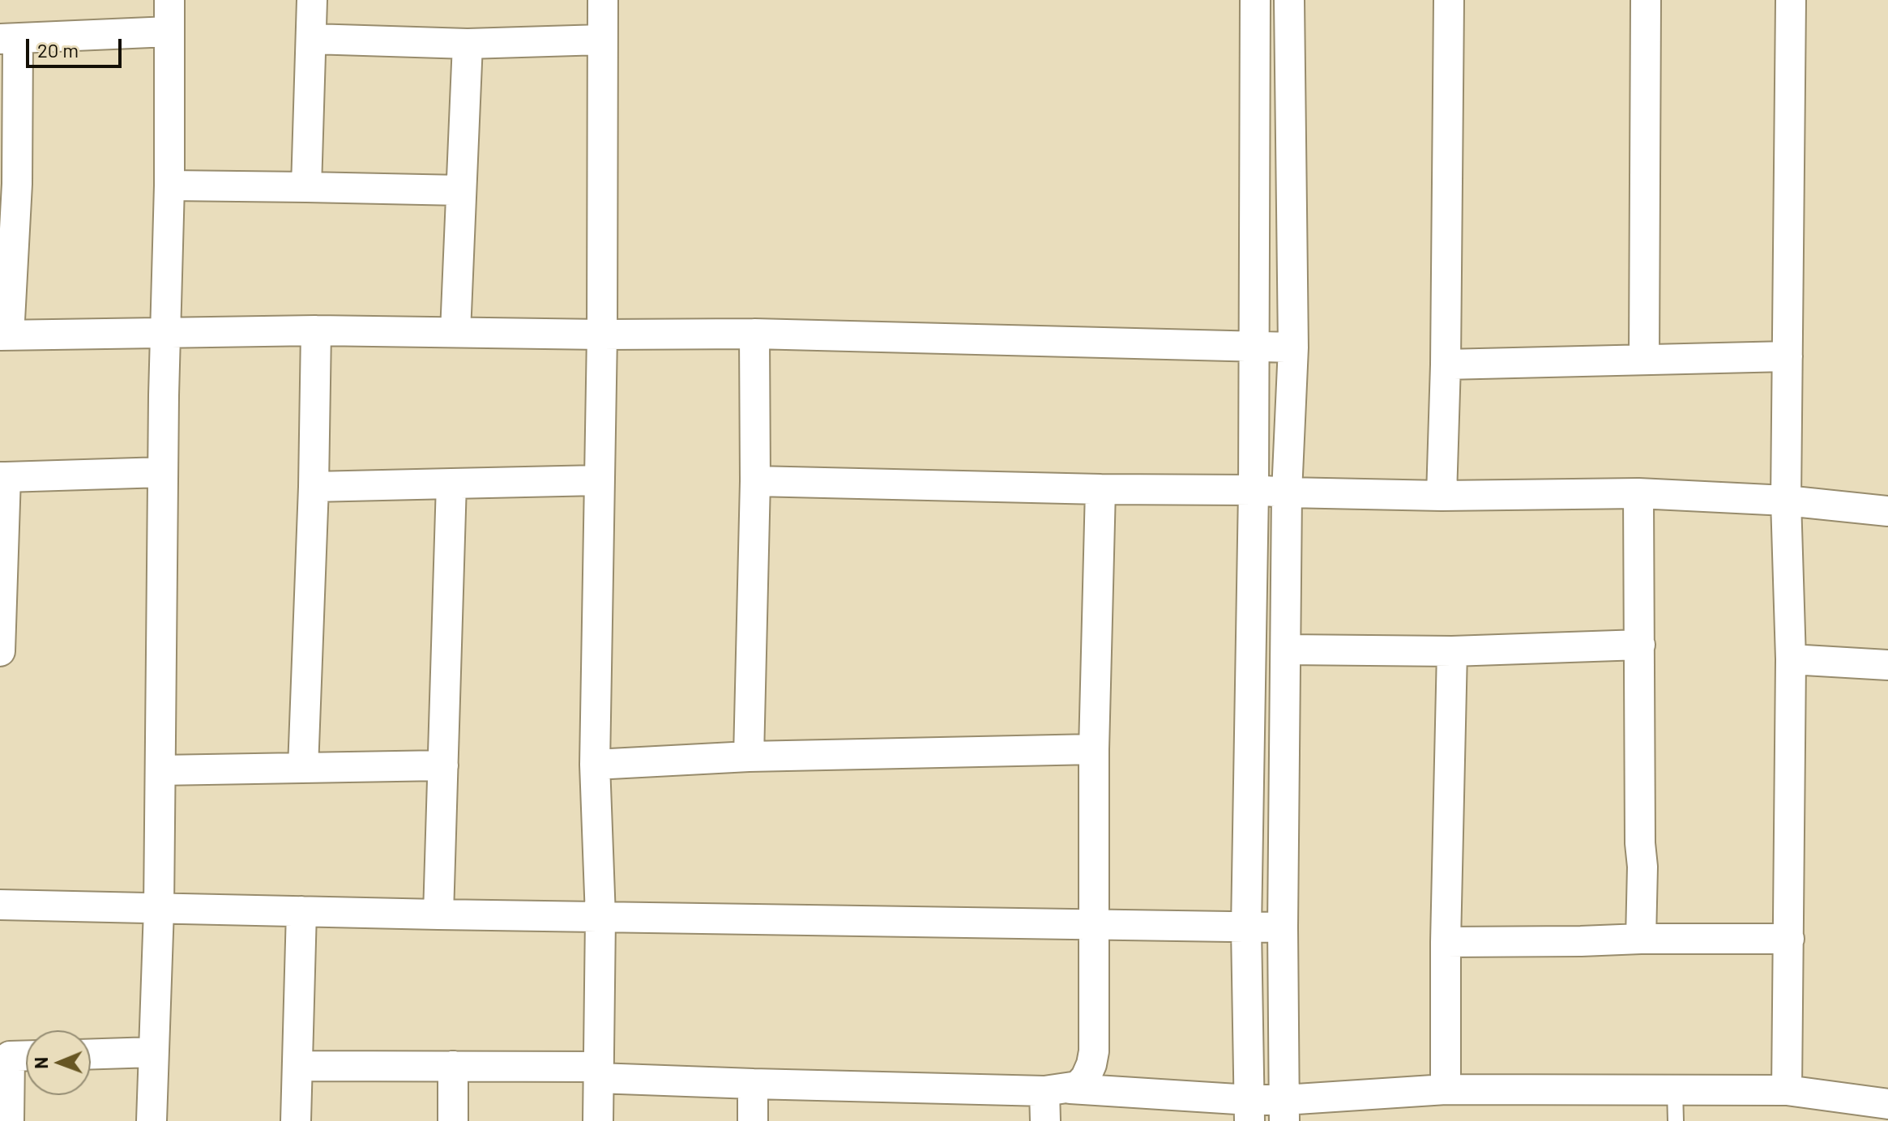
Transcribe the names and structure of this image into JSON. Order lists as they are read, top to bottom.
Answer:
{
  "scale_bar": "20 m",
  "north": "left"
}
